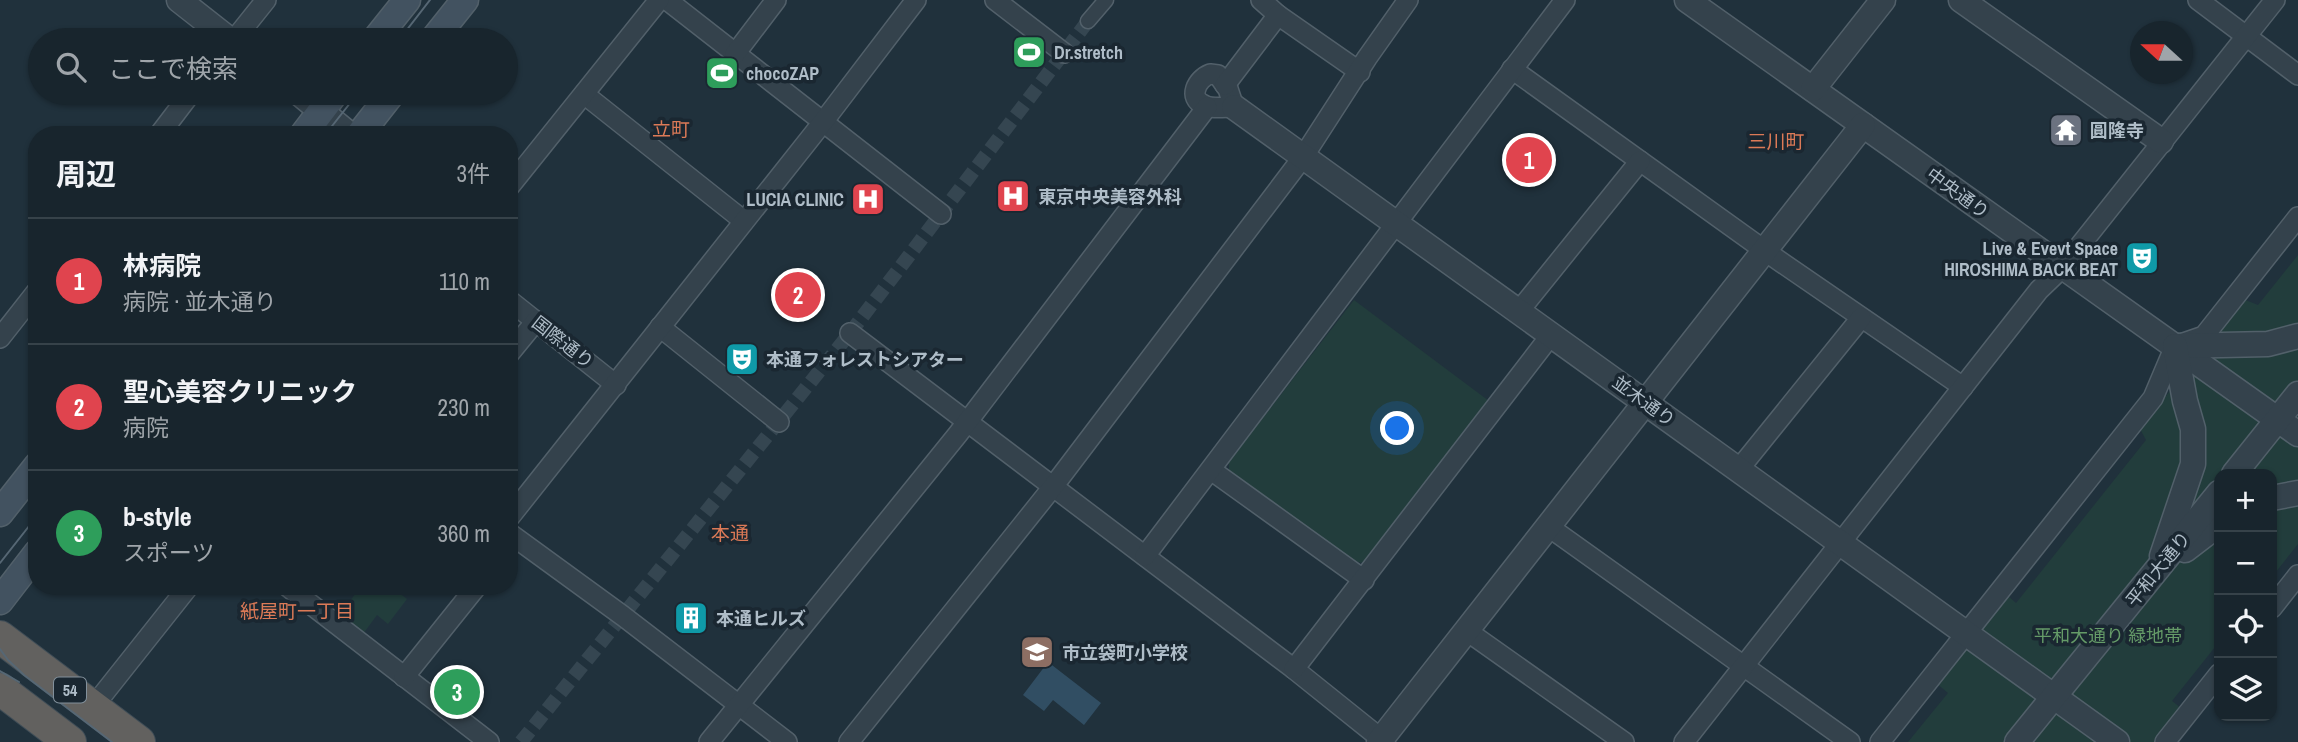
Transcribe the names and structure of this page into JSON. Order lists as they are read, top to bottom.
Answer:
{
  "streets": {
    "highway": ["54"],
    "street": [
      "中央通り",
      "国際通り",
      "並木通り",
      "平和大通り"
    ]
  },
  "crossings": [
    ["並木通り", "平和大通り"]
  ],
  "districts": [
    "立町",
    "三川町",
    "本通",
    "紙屋町一丁目"
  ],
  "parks": ["平和大通り 緑地帯"],
  "places": {
    "sports": ["Dr.stretch", "chocoZAP"],
    "temple": ["圓隆寺"],
    "hospital": ["東京中央美容外科", "LUCIA CLINIC"],
    "theatre": ["Live & Evevt Space HIROSHIMA BACK BEAT", "本通フォレストシアター"],
    "building": ["本通ヒルズ"],
    "school or university": ["市立袋町小学校"]
  },
  "north": "left",
  "page": {
    "search": "ここで検索",
    "heading": ["周辺", "3件"],
    "pins": ["1", "2", "3"],
    "list": [
      {
        "mark": "1",
        "name": "林病院",
        "note": "病院 · 並木通り",
        "value": "110 m"
      },
      {
        "mark": "2",
        "name": "聖心美容クリニック",
        "note": "病院",
        "value": "230 m"
      },
      {
        "mark": "3",
        "name": "b-style",
        "note": "スポーツ",
        "value": "360 m"
      }
    ],
    "map_buttons": ["+", "−"]
  }
}
